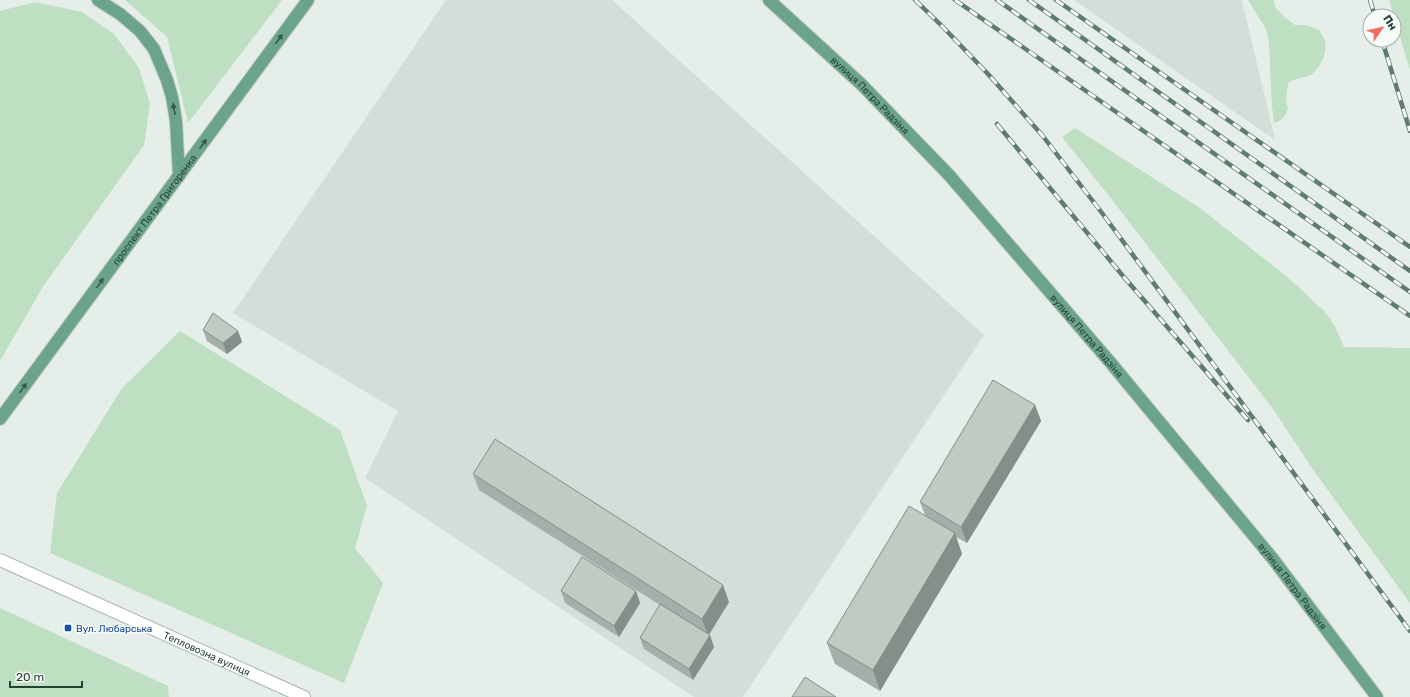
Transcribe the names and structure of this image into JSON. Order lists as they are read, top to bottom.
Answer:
{
  "streets": {
    "main road": ["вулиця Петра Радзіня", "проспект Петра Григоренка"],
    "street": ["Тепловозна вулиця"]
  },
  "one_way": ["проспект Петра Григоренка"],
  "places": {
    "transit": ["Вул. Любарська"]
  },
  "scale_bar": "20 m",
  "north": "top right"
}
